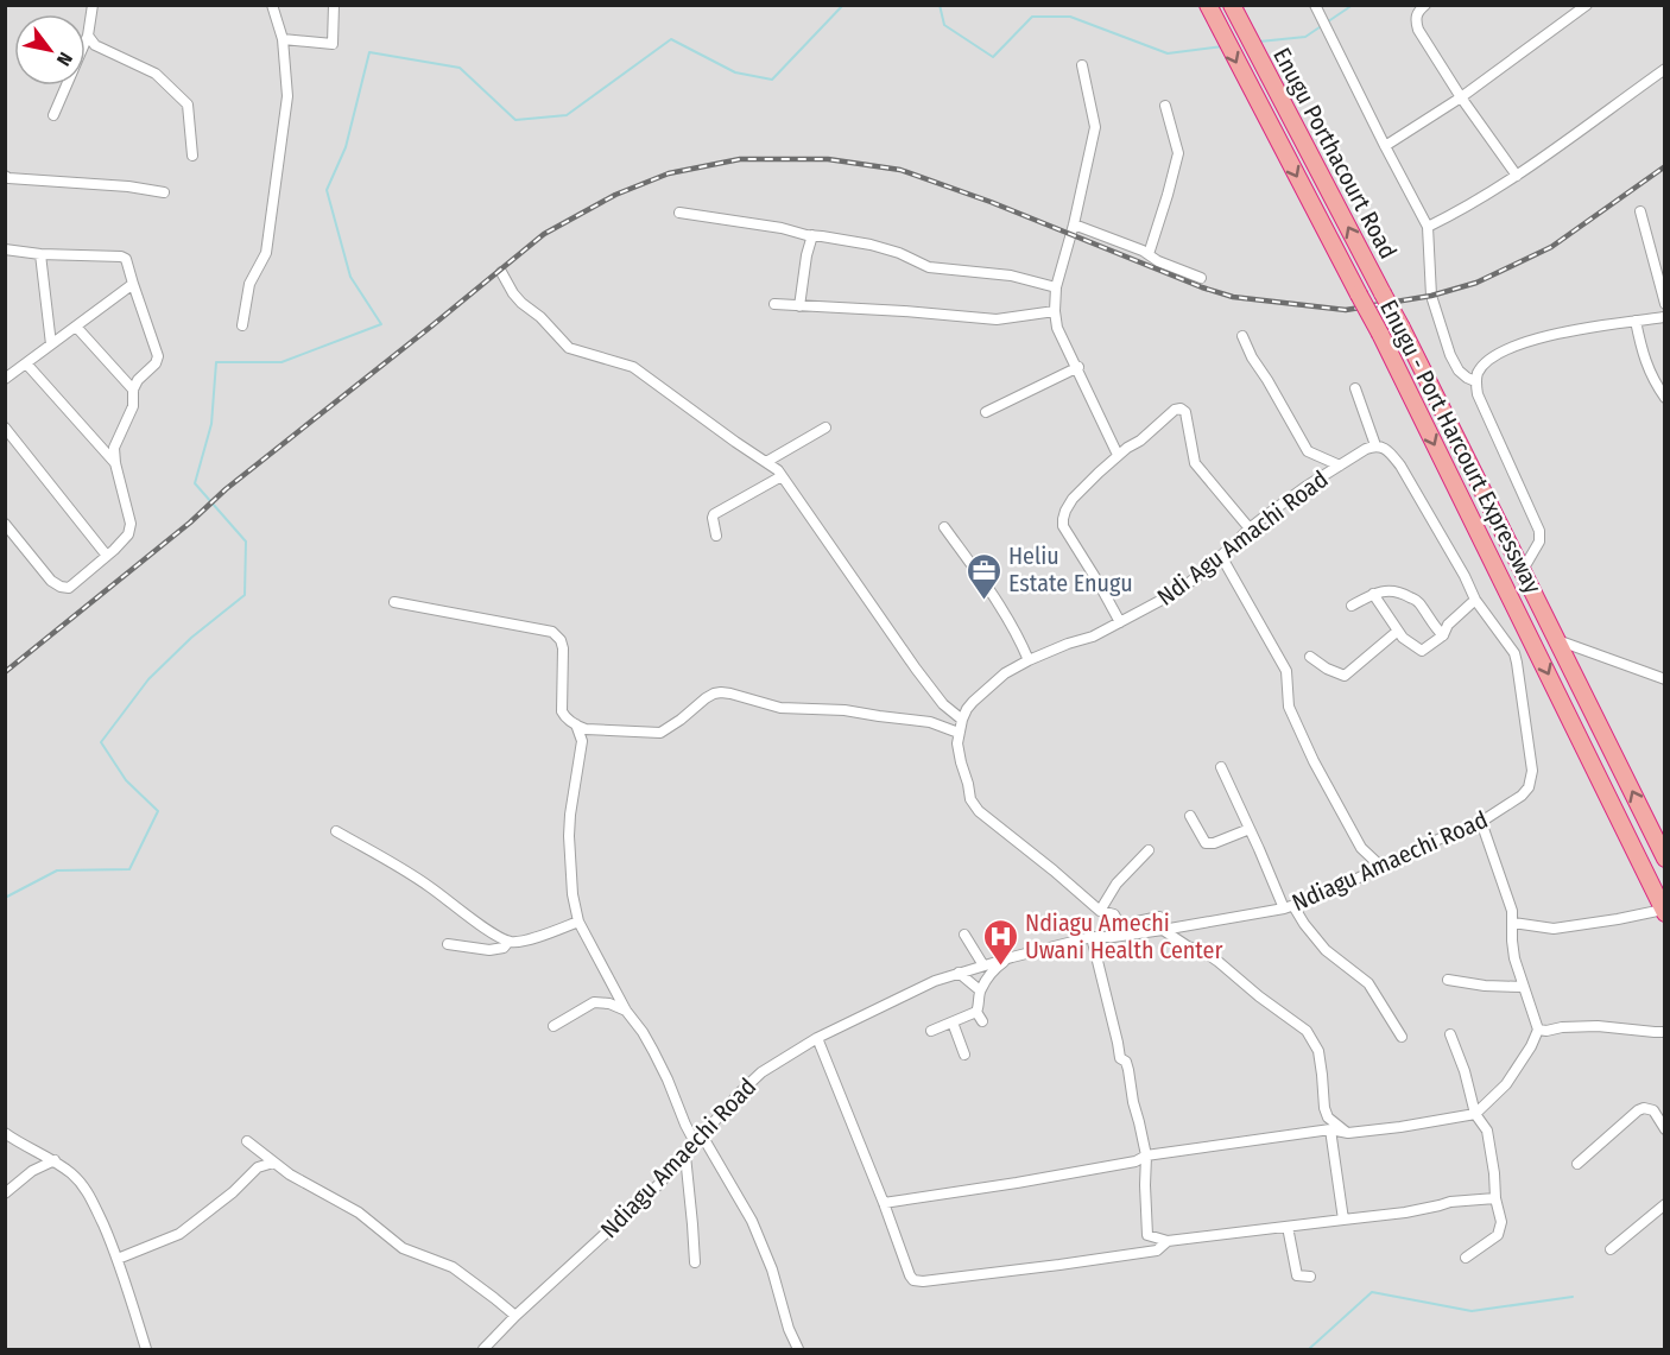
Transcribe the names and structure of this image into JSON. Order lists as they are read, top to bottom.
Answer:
{
  "streets": {
    "highway": ["Enugu Porthacourt Road", "Enugu - Port Harcourt Expressway"],
    "street": ["Ndi Agu Amachi Road", "Ndiagu Amaechi Road"]
  },
  "crossings": [
    ["Ndi Agu Amachi Road", "Ndiagu Amaechi Road"]
  ],
  "one_way": ["Enugu Porthacourt Road", "Enugu - Port Harcourt Expressway"],
  "places": {
    "office": ["Heliu Estate Enugu"],
    "hospital": ["Ndiagu Amechi Uwani Health Center"]
  },
  "north": "bottom right"
}
